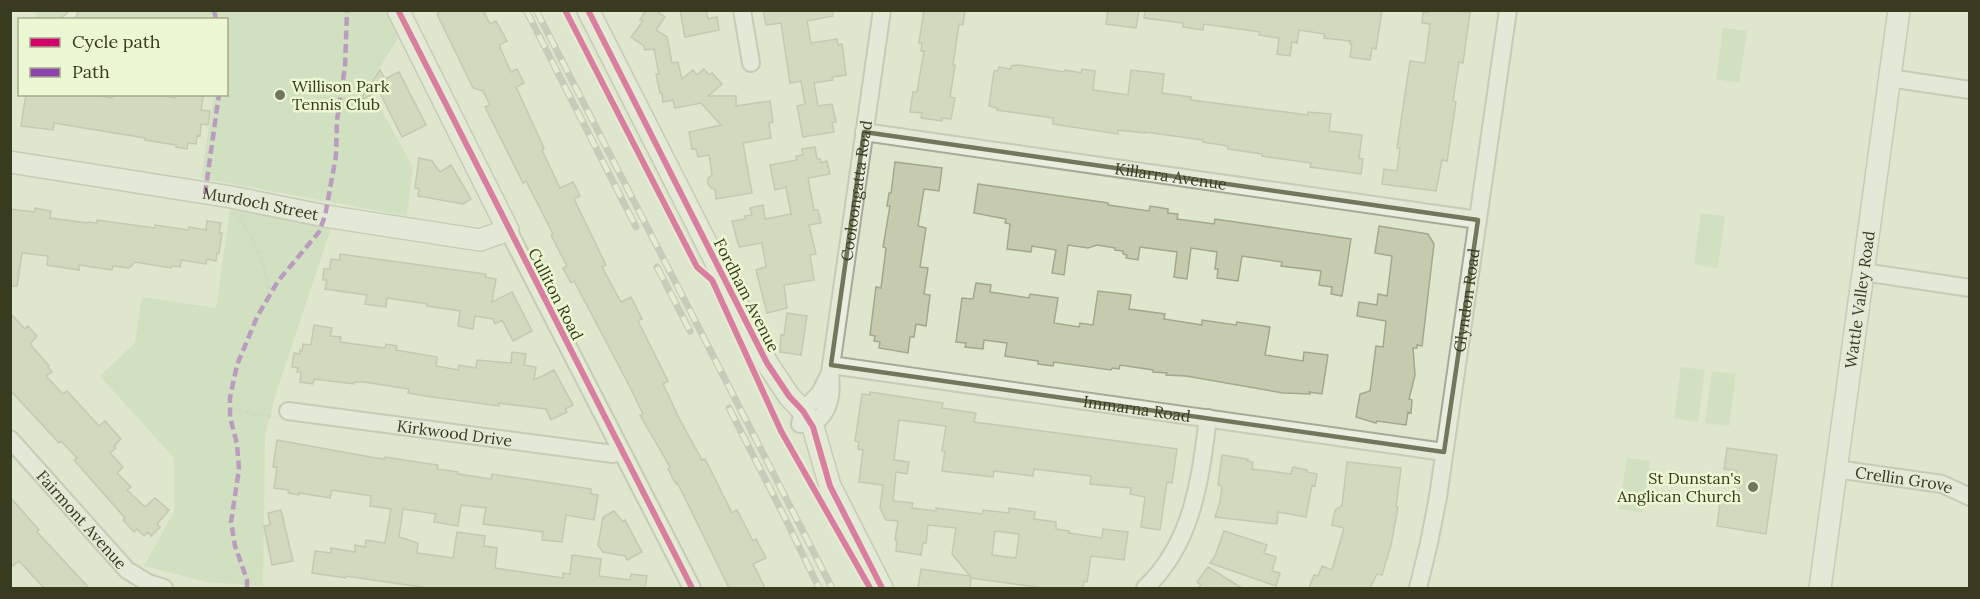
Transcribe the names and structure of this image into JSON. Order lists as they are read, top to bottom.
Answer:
{
  "streets": {
    "street": [
      "Killarra Avenue",
      "Cooloongatta Road",
      "Murdoch Street",
      "Culliton Road",
      "Fordham Avenue",
      "Wattle Valley Road",
      "Glyndon Road",
      "Immarna Road",
      "Kirkwood Drive",
      "Crellin Grove",
      "Fairmont Avenue"
    ]
  },
  "crossings": [
    ["Killarra Avenue", "Cooloongatta Road"],
    ["Killarra Avenue", "Glyndon Road"],
    ["Cooloongatta Road", "Fordham Avenue"],
    ["Cooloongatta Road", "Immarna Road"],
    ["Murdoch Street", "Culliton Road"],
    ["Culliton Road", "Kirkwood Drive"],
    ["Wattle Valley Road", "Crellin Grove"],
    ["Glyndon Road", "Immarna Road"]
  ],
  "places": ["Willison Park Tennis Club", "St Dunstan's Anglican Church"],
  "legend": ["Cycle path", "Path"]
}
